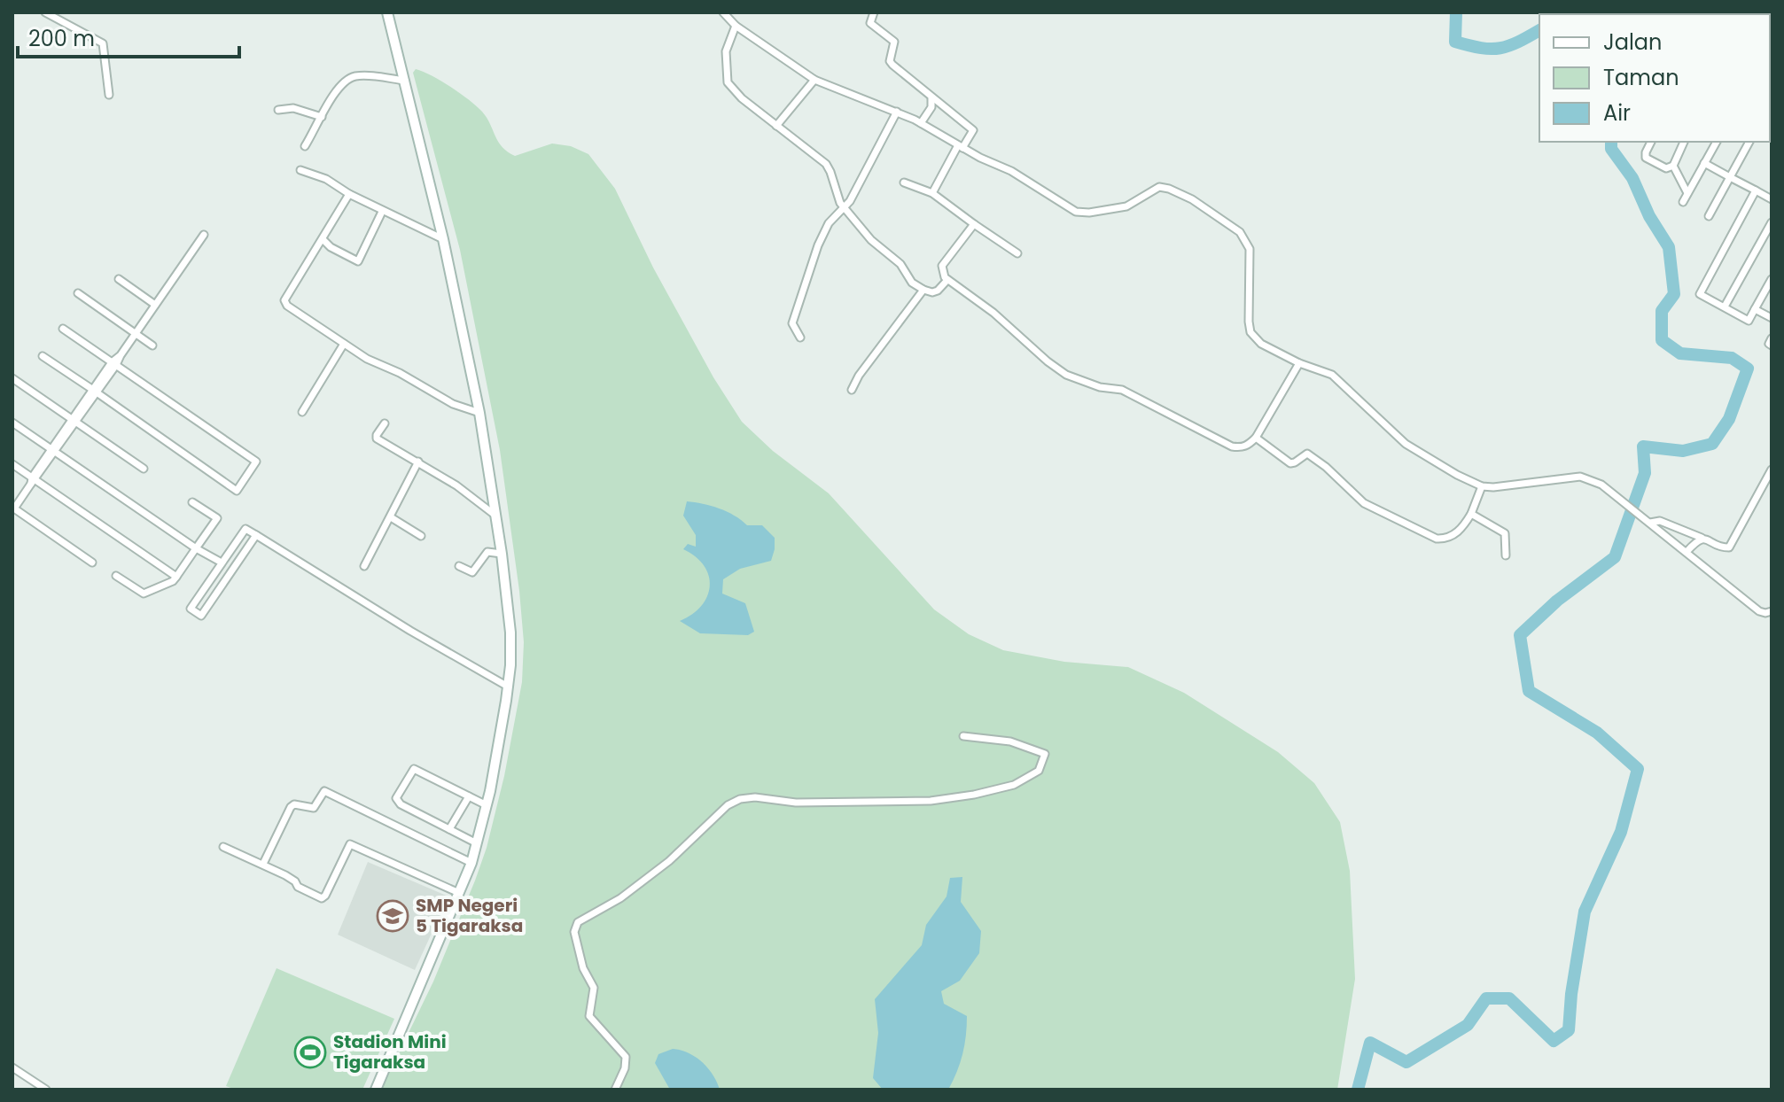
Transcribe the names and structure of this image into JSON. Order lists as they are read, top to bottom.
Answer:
{
  "places": {
    "school or university": ["SMP Negeri 5 Tigaraksa"],
    "sports": ["Stadion Mini Tigaraksa"]
  },
  "legend": ["Jalan", "Taman", "Air"],
  "scale_bar": "200 m"
}
